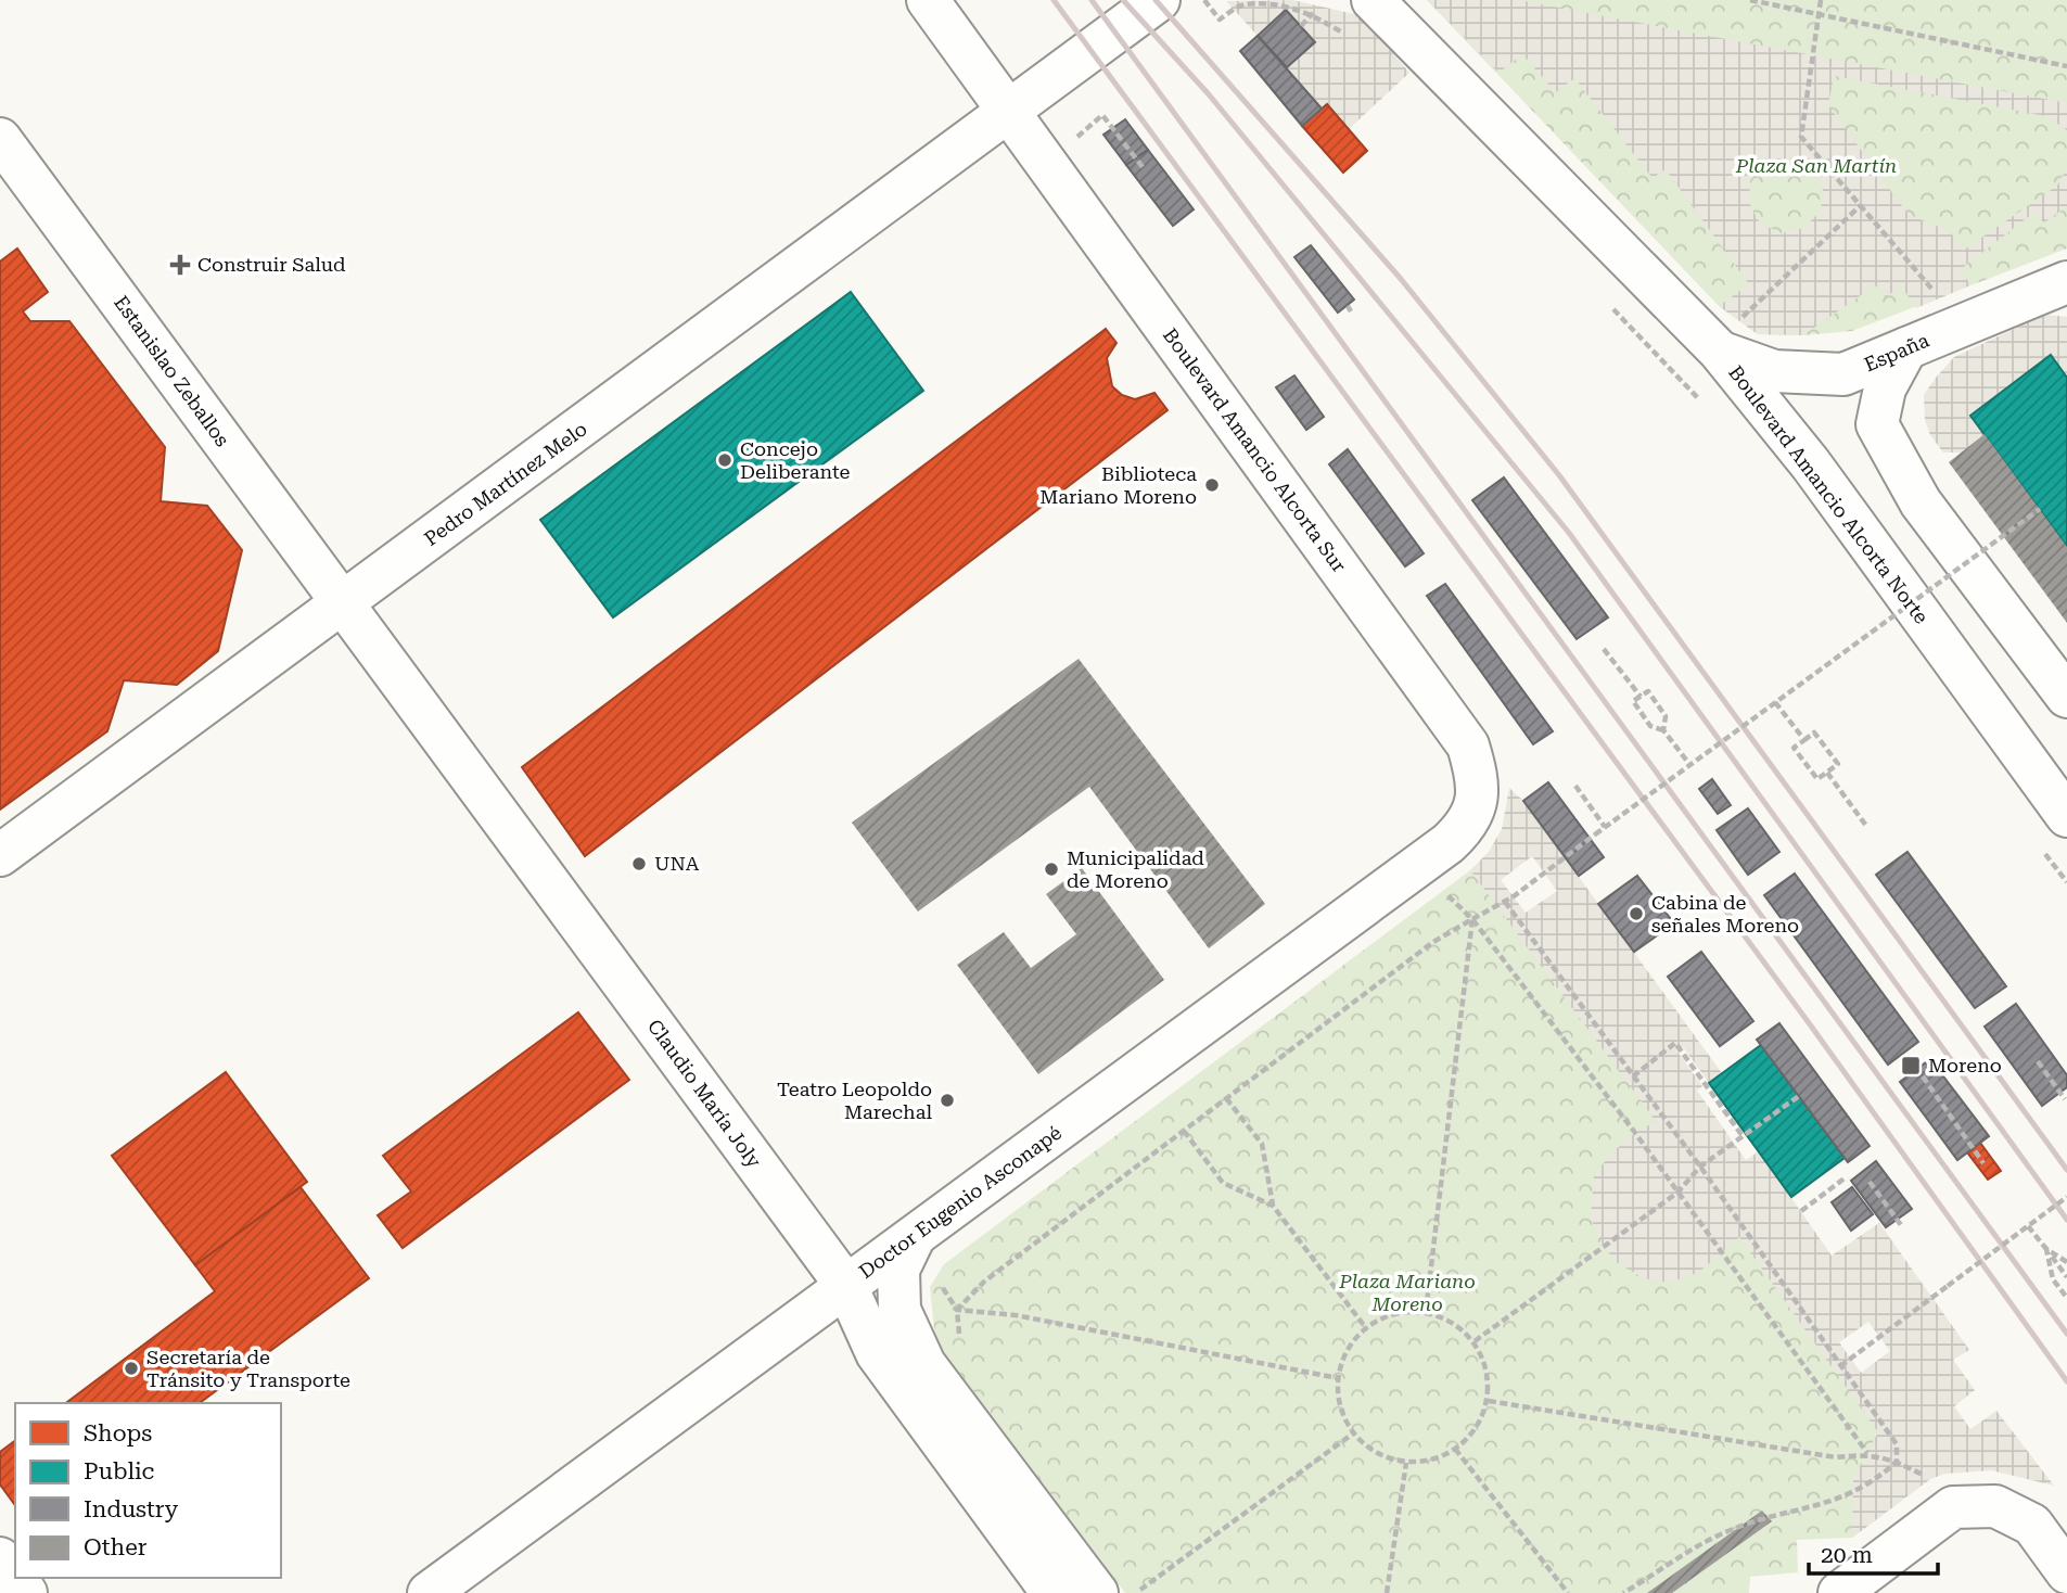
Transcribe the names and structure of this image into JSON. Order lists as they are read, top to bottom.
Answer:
{
  "streets": {
    "street": [
      "España",
      "Estanislao Zeballos",
      "Boulevard Amancio Alcorta Sur",
      "Pedro Martínez Melo",
      "Boulevard Amancio Alcorta Norte",
      "Claudio María Joly",
      "Doctor Eugenio Asconapé"
    ]
  },
  "crossings": [
    ["España", "Boulevard Amancio Alcorta Norte"],
    ["Estanislao Zeballos", "Pedro Martínez Melo"],
    ["Estanislao Zeballos", "Claudio María Joly"],
    ["Boulevard Amancio Alcorta Sur", "Pedro Martínez Melo"],
    ["Boulevard Amancio Alcorta Sur", "Doctor Eugenio Asconapé"],
    ["Pedro Martínez Melo", "Claudio María Joly"],
    ["Claudio María Joly", "Doctor Eugenio Asconapé"]
  ],
  "parks": ["Plaza San Martín", "Plaza Mariano Moreno"],
  "places": {
    "health": ["Construir Salud"],
    "other": [
      "Concejo Deliberante",
      "Biblioteca Mariano Moreno",
      "UNA",
      "Municipalidad de Moreno",
      "Cabina de señales Moreno",
      "Teatro Leopoldo Marechal",
      "Secretaría de Tránsito y Transporte"
    ],
    "transit": ["Moreno"]
  },
  "legend": [
    "Shops",
    "Public",
    "Industry",
    "Other"
  ],
  "scale_bar": "20 m"
}
